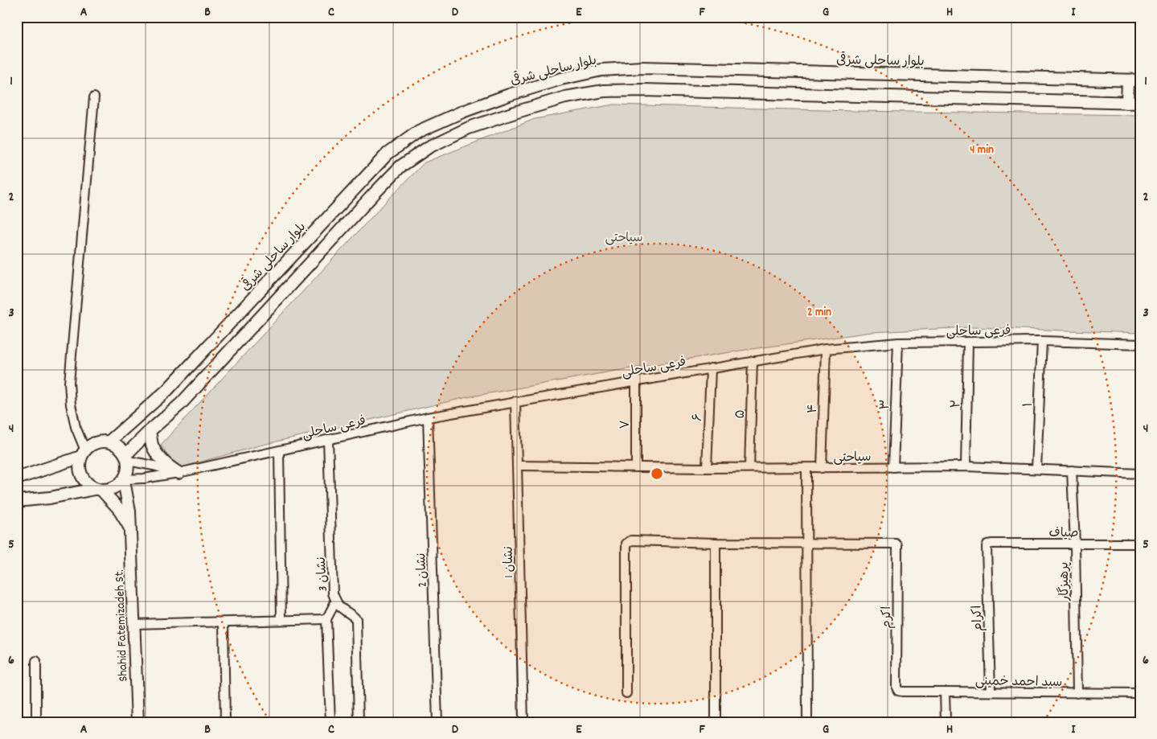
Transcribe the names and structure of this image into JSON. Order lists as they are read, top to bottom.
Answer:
{
  "streets": {
    "main road": ["بلوار ساحلی شرقی", "Shahid Fatemizadeh St."],
    "street": [
      "فرعی ساحلی",
      "۲",
      "۳",
      "۱",
      "۴",
      "۵",
      "۶",
      "۷",
      "سیاحتی",
      "صیاف",
      "نشان 1",
      "نشان 2",
      "نشان 3",
      "پرهیزگار",
      "اکرم",
      "اکرام",
      "سید احمد خمینی"
    ]
  },
  "crossings": [
    ["بلوار ساحلی شرقی", "فرعی ساحلی"],
    ["بلوار ساحلی شرقی", "Shahid Fatemizadeh St."],
    ["فرعی ساحلی", "۲"],
    ["فرعی ساحلی", "۳"],
    ["فرعی ساحلی", "۱"],
    ["فرعی ساحلی", "۴"],
    ["فرعی ساحلی", "۵"],
    ["فرعی ساحلی", "۶"],
    ["فرعی ساحلی", "۷"],
    ["فرعی ساحلی", "نشان 1"],
    ["فرعی ساحلی", "نشان 2"],
    ["فرعی ساحلی", "نشان 3"],
    ["فرعی ساحلی", "Shahid Fatemizadeh St."],
    ["۲", "سیاحتی"],
    ["۳", "سیاحتی"],
    ["۱", "سیاحتی"],
    ["۴", "سیاحتی"],
    ["۵", "سیاحتی"],
    ["۶", "سیاحتی"],
    ["۷", "سیاحتی"],
    ["سیاحتی", "نشان 1"],
    ["سیاحتی", "پرهیزگار"],
    ["صیاف", "پرهیزگار"],
    ["صیاف", "اکرام"],
    ["پرهیزگار", "سید احمد خمینی"],
    ["اکرم", "سید احمد خمینی"],
    ["اکرام", "سید احمد خمینی"]
  ],
  "parks": ["سیاحتی"],
  "grid": {
    "columns": [
      "A",
      "B",
      "C",
      "D",
      "E",
      "F",
      "G",
      "H",
      "I"
    ],
    "rows": [
      "1",
      "2",
      "3",
      "4",
      "5",
      "6"
    ]
  },
  "rings": ["4 min", "2 min"]
}
